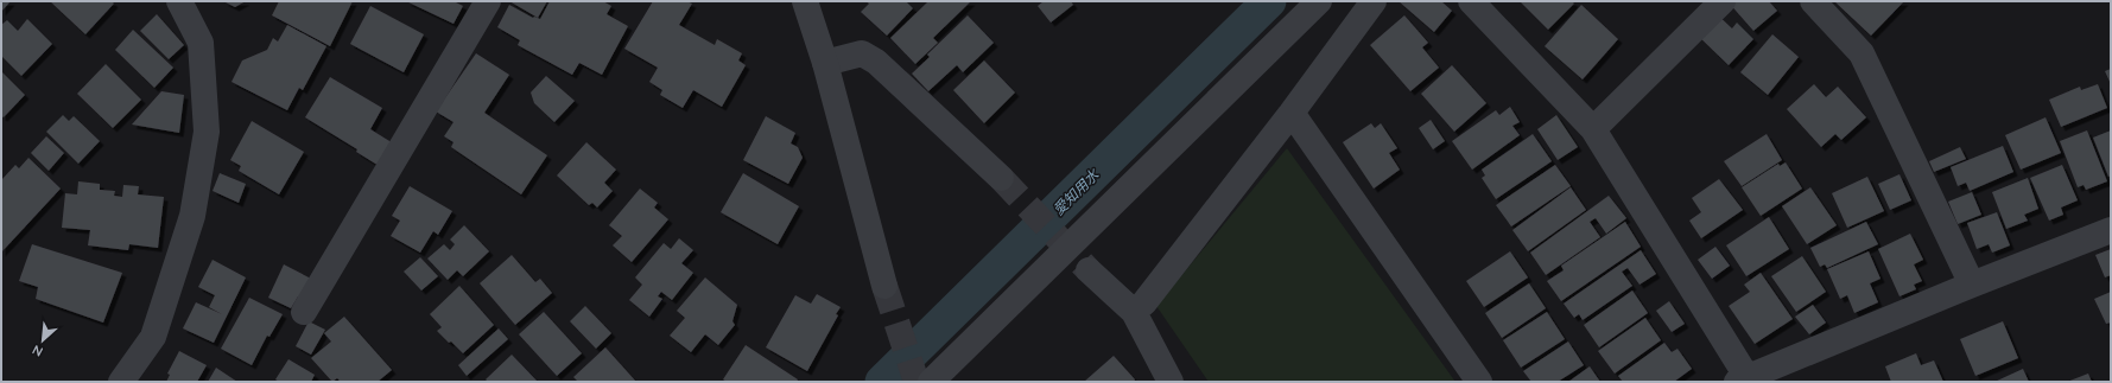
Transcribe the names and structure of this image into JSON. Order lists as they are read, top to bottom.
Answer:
{
  "water": ["愛知用水"],
  "north": "bottom left"
}
